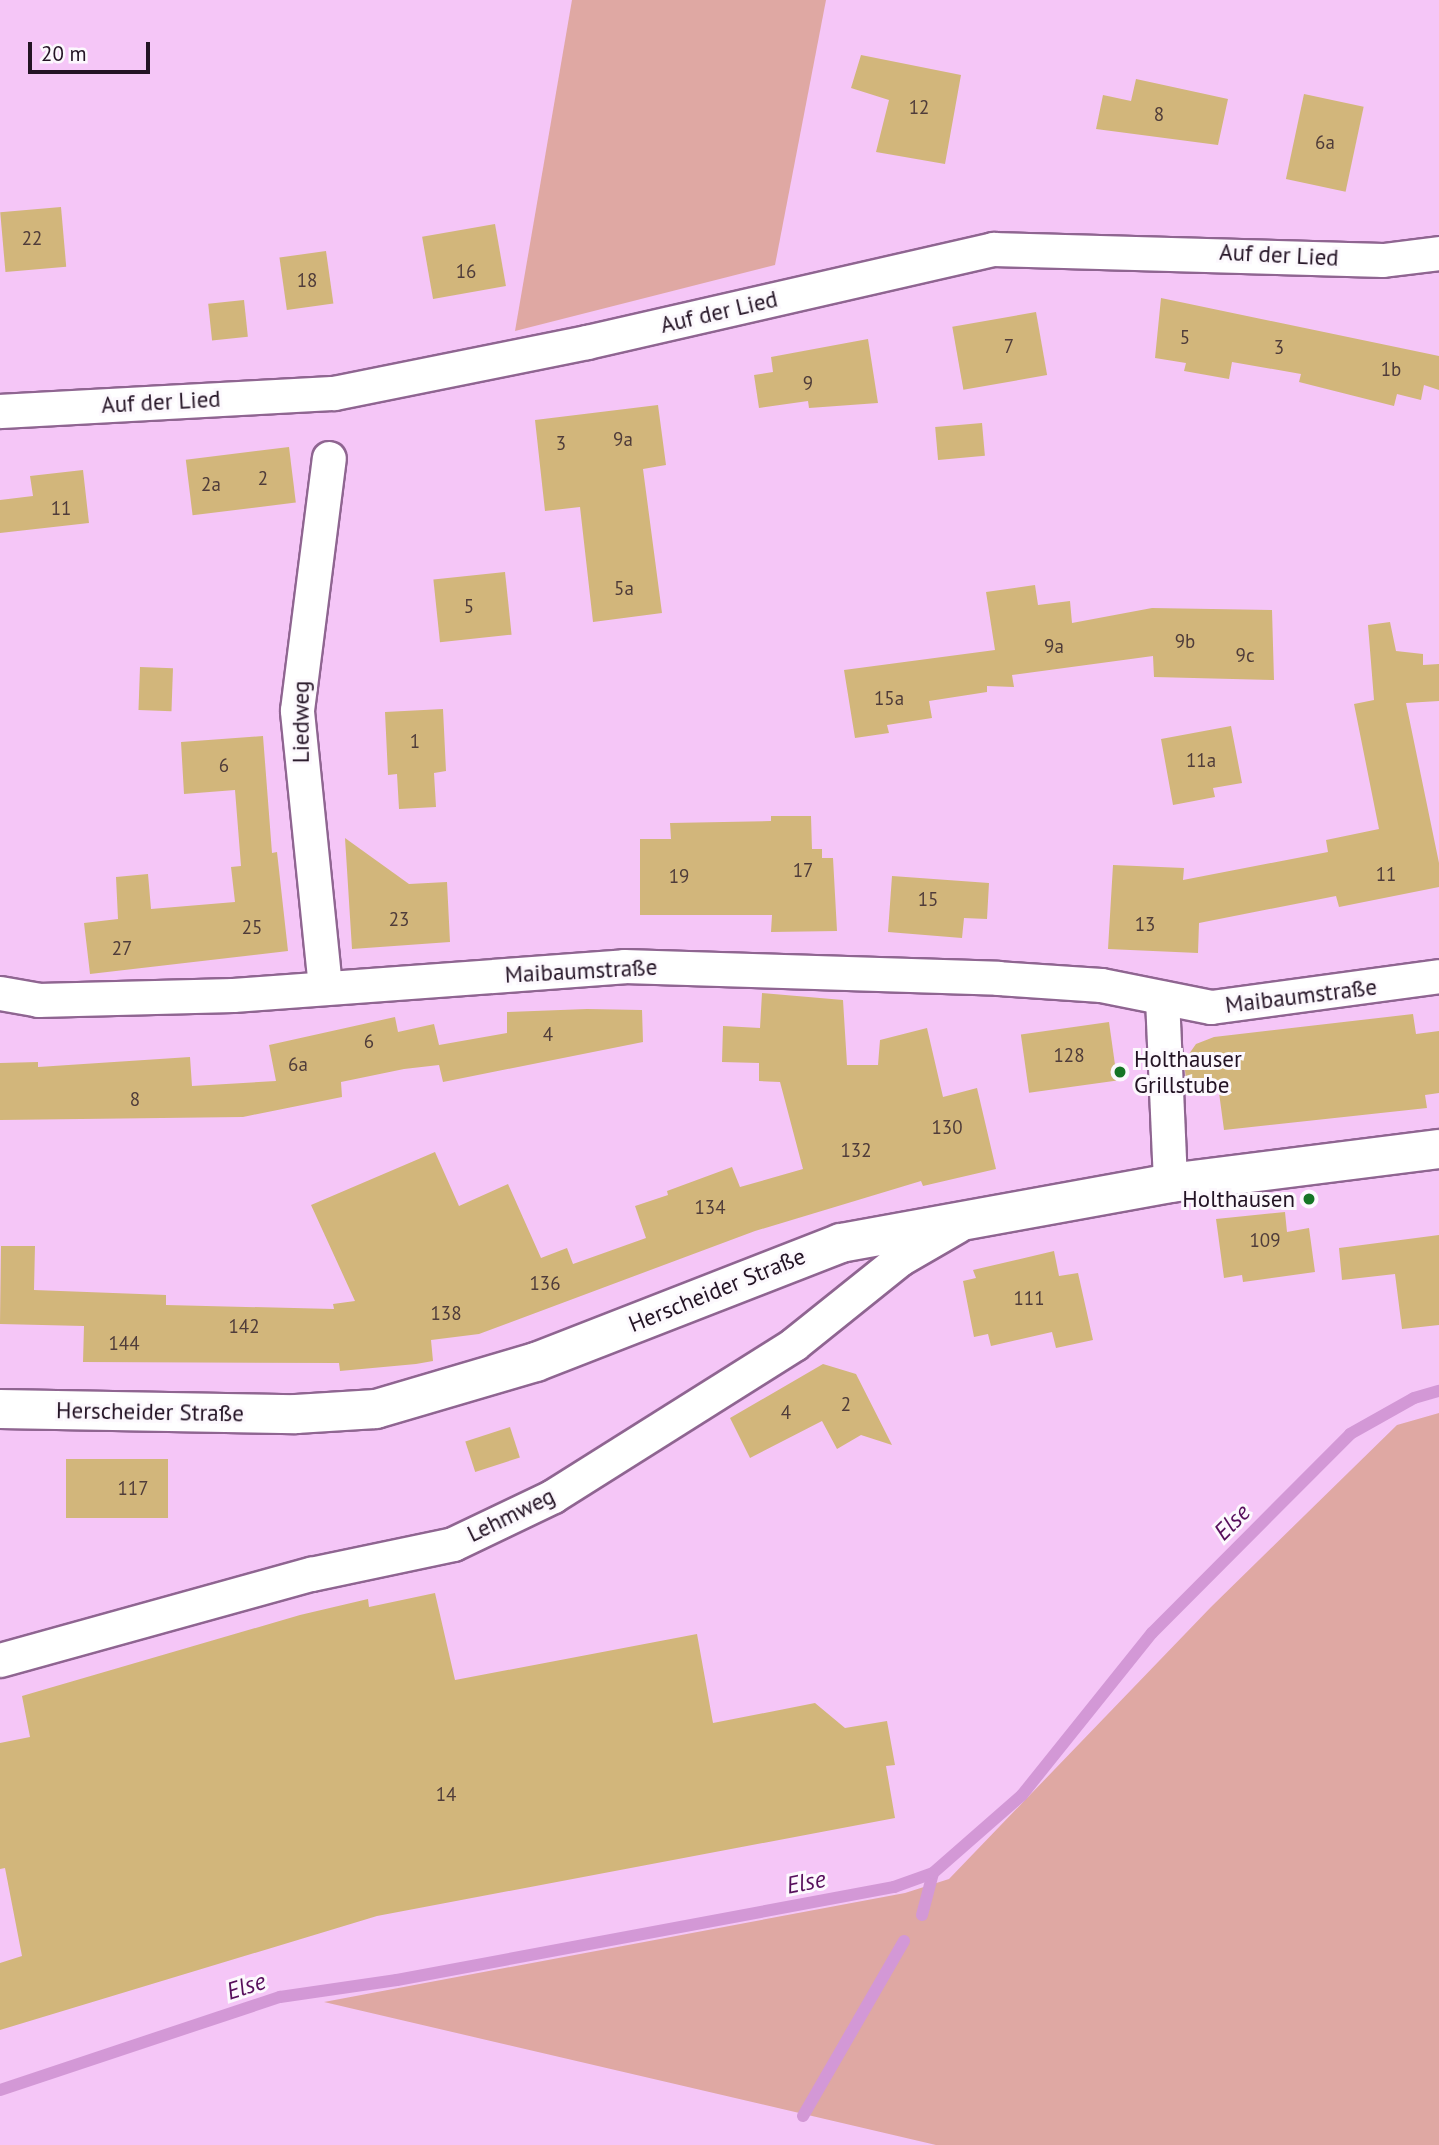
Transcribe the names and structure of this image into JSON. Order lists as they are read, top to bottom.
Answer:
{
  "streets": {
    "main road": ["Herscheider Straße"],
    "street": [
      "Auf der Lied",
      "Liedweg",
      "Maibaumstraße",
      "Lehmweg"
    ]
  },
  "crossings": [
    ["Liedweg", "Maibaumstraße"],
    ["Herscheider Straße", "Lehmweg"]
  ],
  "water": ["Else"],
  "places": ["Holthauser Grillstube", "Holthausen"],
  "house_numbers": [
    "12",
    "8",
    "6a",
    "22",
    "16",
    "18",
    "5",
    "7",
    "3",
    "1b",
    "9",
    "9a",
    "3",
    "2",
    "2a",
    "11",
    "5a",
    "5",
    "9b",
    "9a",
    "9c",
    "15a",
    "1",
    "11a",
    "6",
    "17",
    "11",
    "19",
    "15",
    "23",
    "13",
    "25",
    "27",
    "4",
    "6",
    "128",
    "6a",
    "8",
    "130",
    "132",
    "134",
    "109",
    "136",
    "111",
    "138",
    "142",
    "144",
    "2",
    "4",
    "117",
    "14"
  ],
  "scale_bar": "20 m"
}
